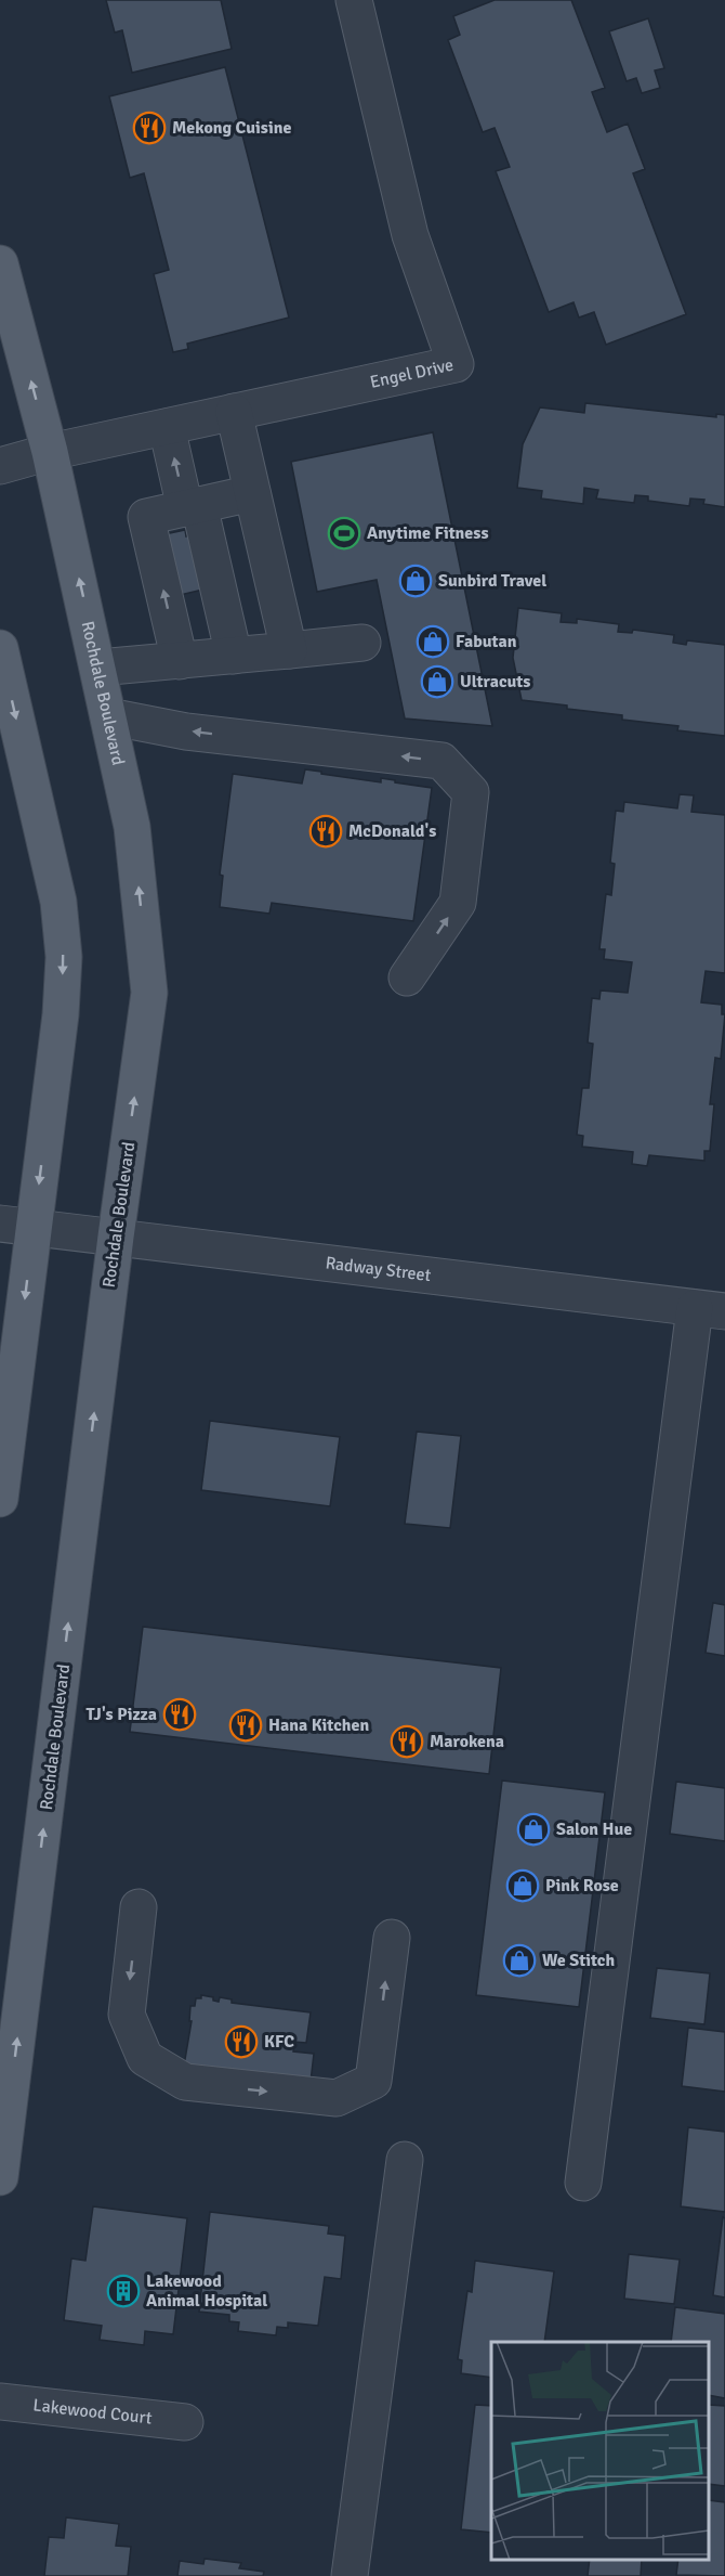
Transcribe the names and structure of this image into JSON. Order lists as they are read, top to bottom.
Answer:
{
  "streets": {
    "main road": ["Rochdale Boulevard"],
    "street": ["Engel Drive", "Radway Street", "Lakewood Court"]
  },
  "crossings": [
    ["Engel Drive", "Rochdale Boulevard"],
    ["Rochdale Boulevard", "Radway Street"]
  ],
  "places": {
    "restaurant": [
      "Mekong Cuisine",
      "McDonald's",
      "TJ's Pizza",
      "Hana Kitchen",
      "Marokena",
      "KFC"
    ],
    "sports": ["Anytime Fitness"],
    "shop": [
      "Sunbird Travel",
      "Fabutan",
      "Ultracuts",
      "Salon Hue",
      "Pink Rose",
      "We Stitch"
    ],
    "building": ["Lakewood Animal Hospital"]
  }
}
